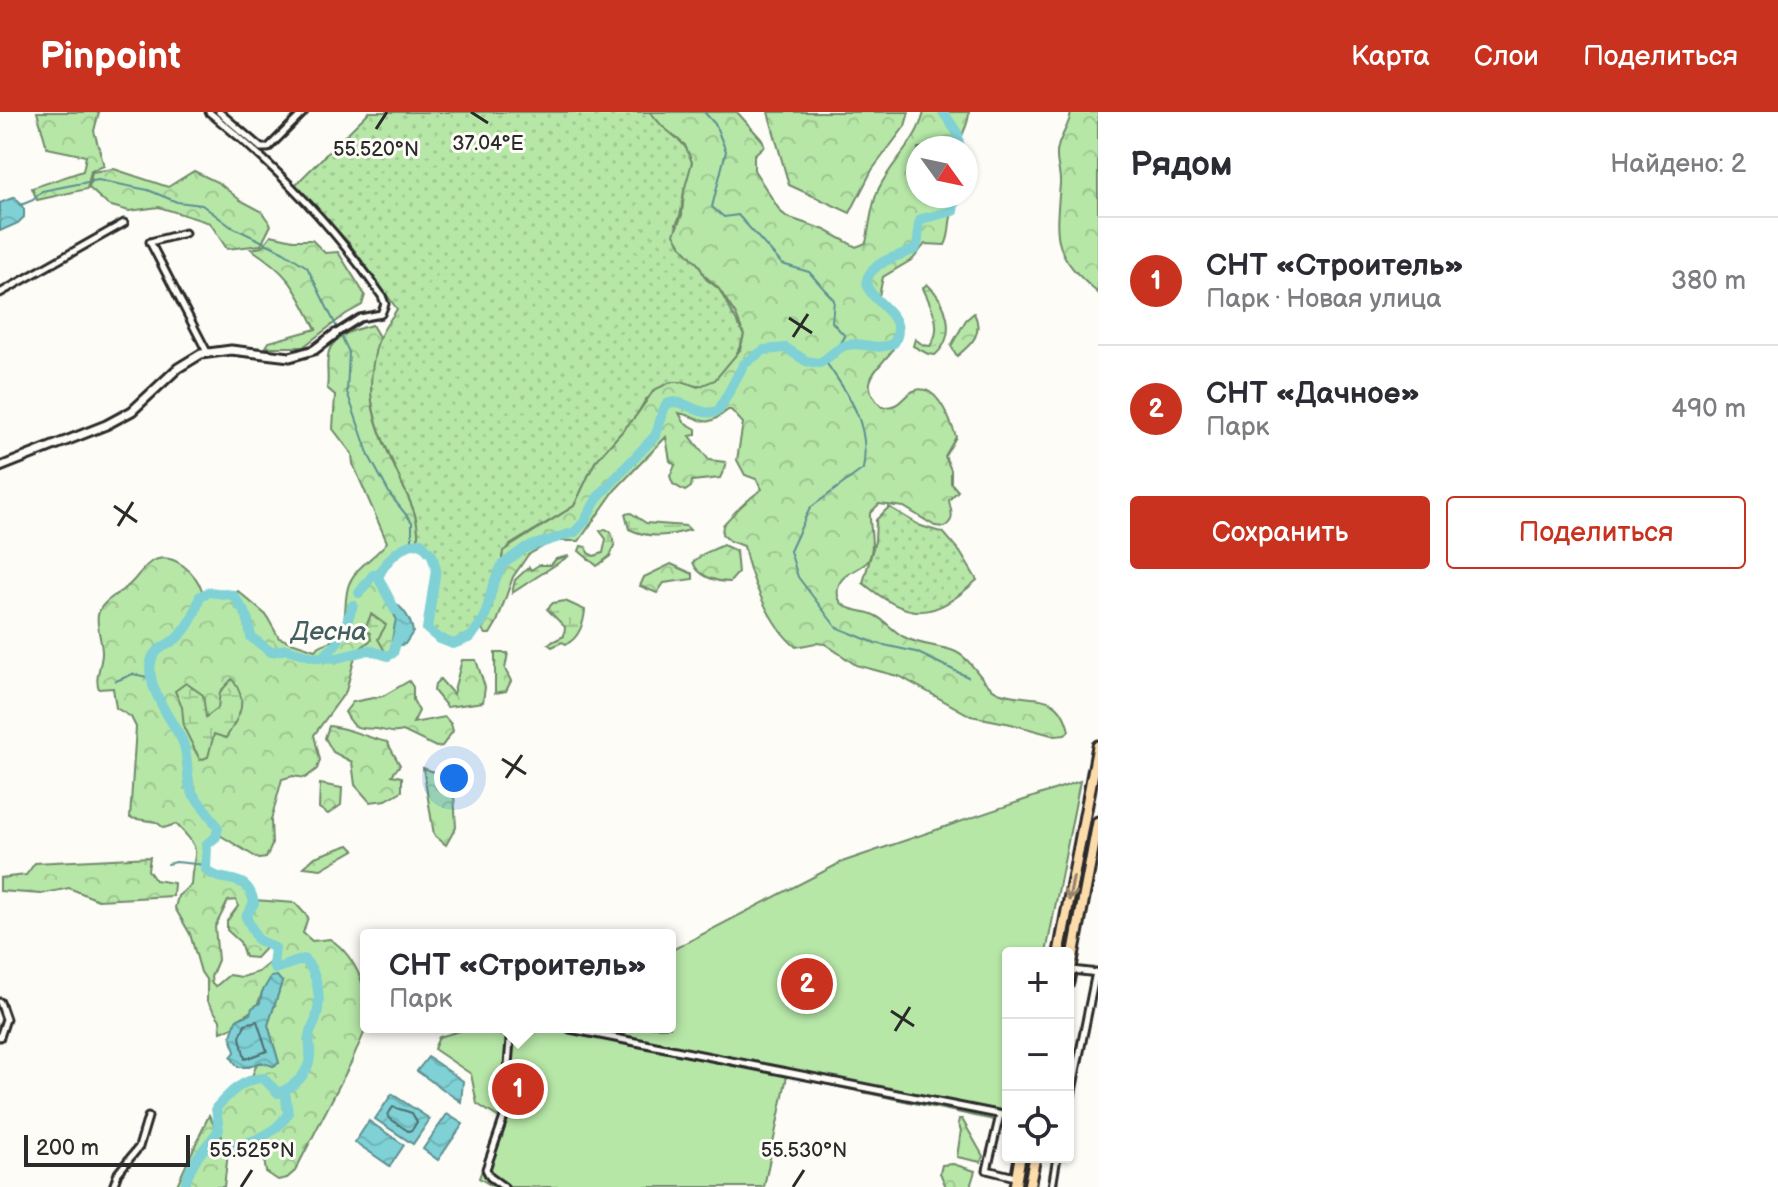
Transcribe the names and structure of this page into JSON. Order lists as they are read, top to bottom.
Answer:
{
  "water": ["Десна"],
  "scale_bar": "200 m",
  "north": "bottom right",
  "page": {
    "header": "Pinpoint",
    "nav": ["Карта", "Слои", "Поделиться"],
    "heading": ["Рядом", "Найдено: 2"],
    "list": [
      {
        "mark": "1",
        "name": "СНТ «Строитель»",
        "note": "Парк · Новая улица",
        "value": "380 m"
      },
      {
        "mark": "2",
        "name": "СНТ «Дачное»",
        "note": "Парк",
        "value": "490 m"
      }
    ],
    "buttons": ["Сохранить", "Поделиться"],
    "popup": ["СНТ «Строитель»", "Парк"],
    "map_buttons": ["+", "−"],
    "pins": ["2", "1"],
    "scale": "200 m"
  },
  "coordinates": [
    "37.04°E",
    "55.520°N",
    "55.525°N",
    "55.530°N"
  ]
}
